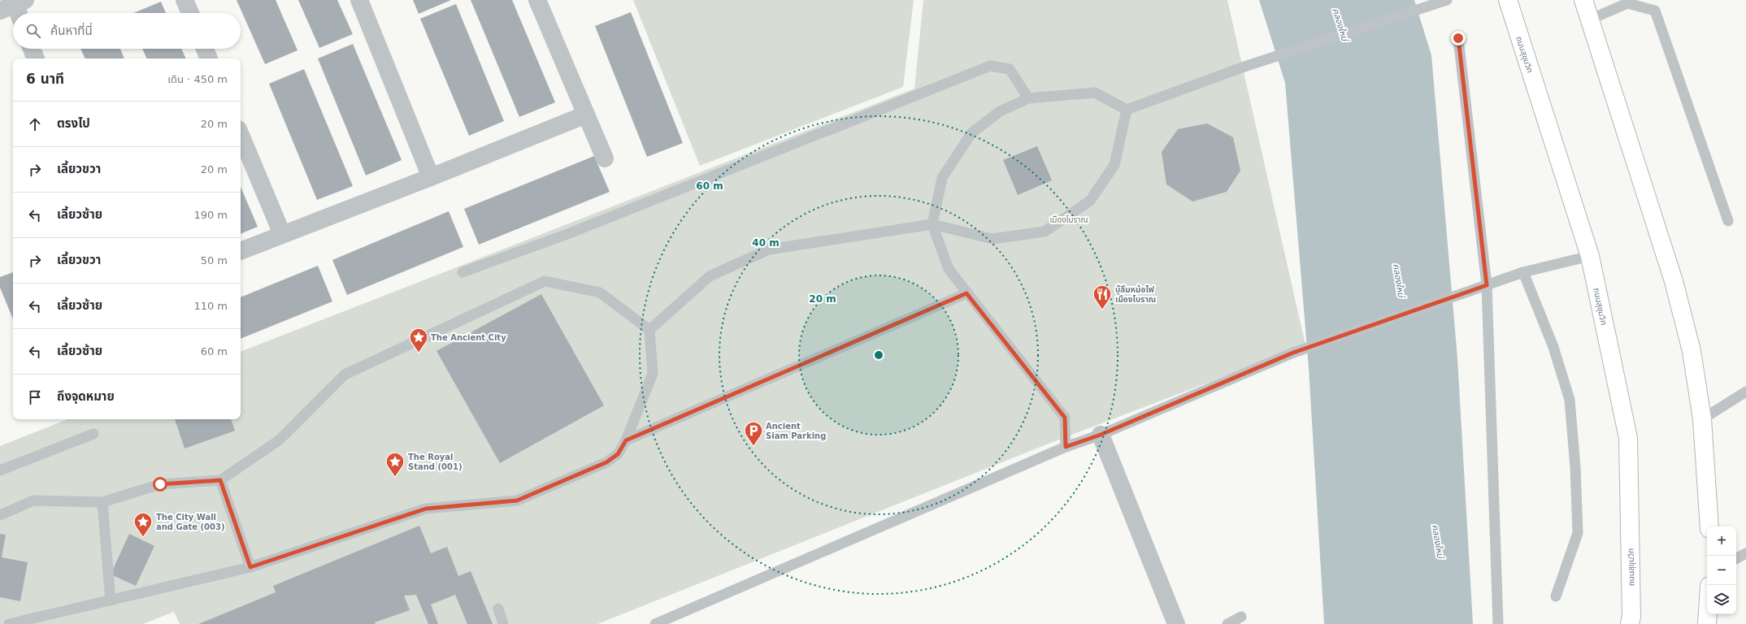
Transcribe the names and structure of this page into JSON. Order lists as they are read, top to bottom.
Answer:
{
  "streets": {
    "highway": ["ถนนสุขุมวิท"]
  },
  "water": ["คลองใหม่"],
  "parks": ["เมืองโบราณ"],
  "places": {
    "restaurant": ["บู๊ลิ้มหม้อไฟ เมืองโบราณ"],
    "place": ["The Ancient City", "The Royal Stand (001)", "The City Wall and Gate (003)"],
    "parking": ["Ancient Siam Parking"]
  },
  "page": {
    "search": "ค้นหาที่นี่",
    "heading": ["6 นาที", "เดิน · 450 m"],
    "list": [
      ["ตรงไป", "20 m"],
      ["เลี้ยวขวา", "20 m"],
      ["เลี้ยวซ้าย", "190 m"],
      ["เลี้ยวขวา", "50 m"],
      ["เลี้ยวซ้าย", "110 m"],
      ["เลี้ยวซ้าย", "60 m"],
      "ถึงจุดหมาย"
    ],
    "map_buttons": ["+", "−"]
  },
  "rings": ["60 m", "40 m", "20 m"]
}
